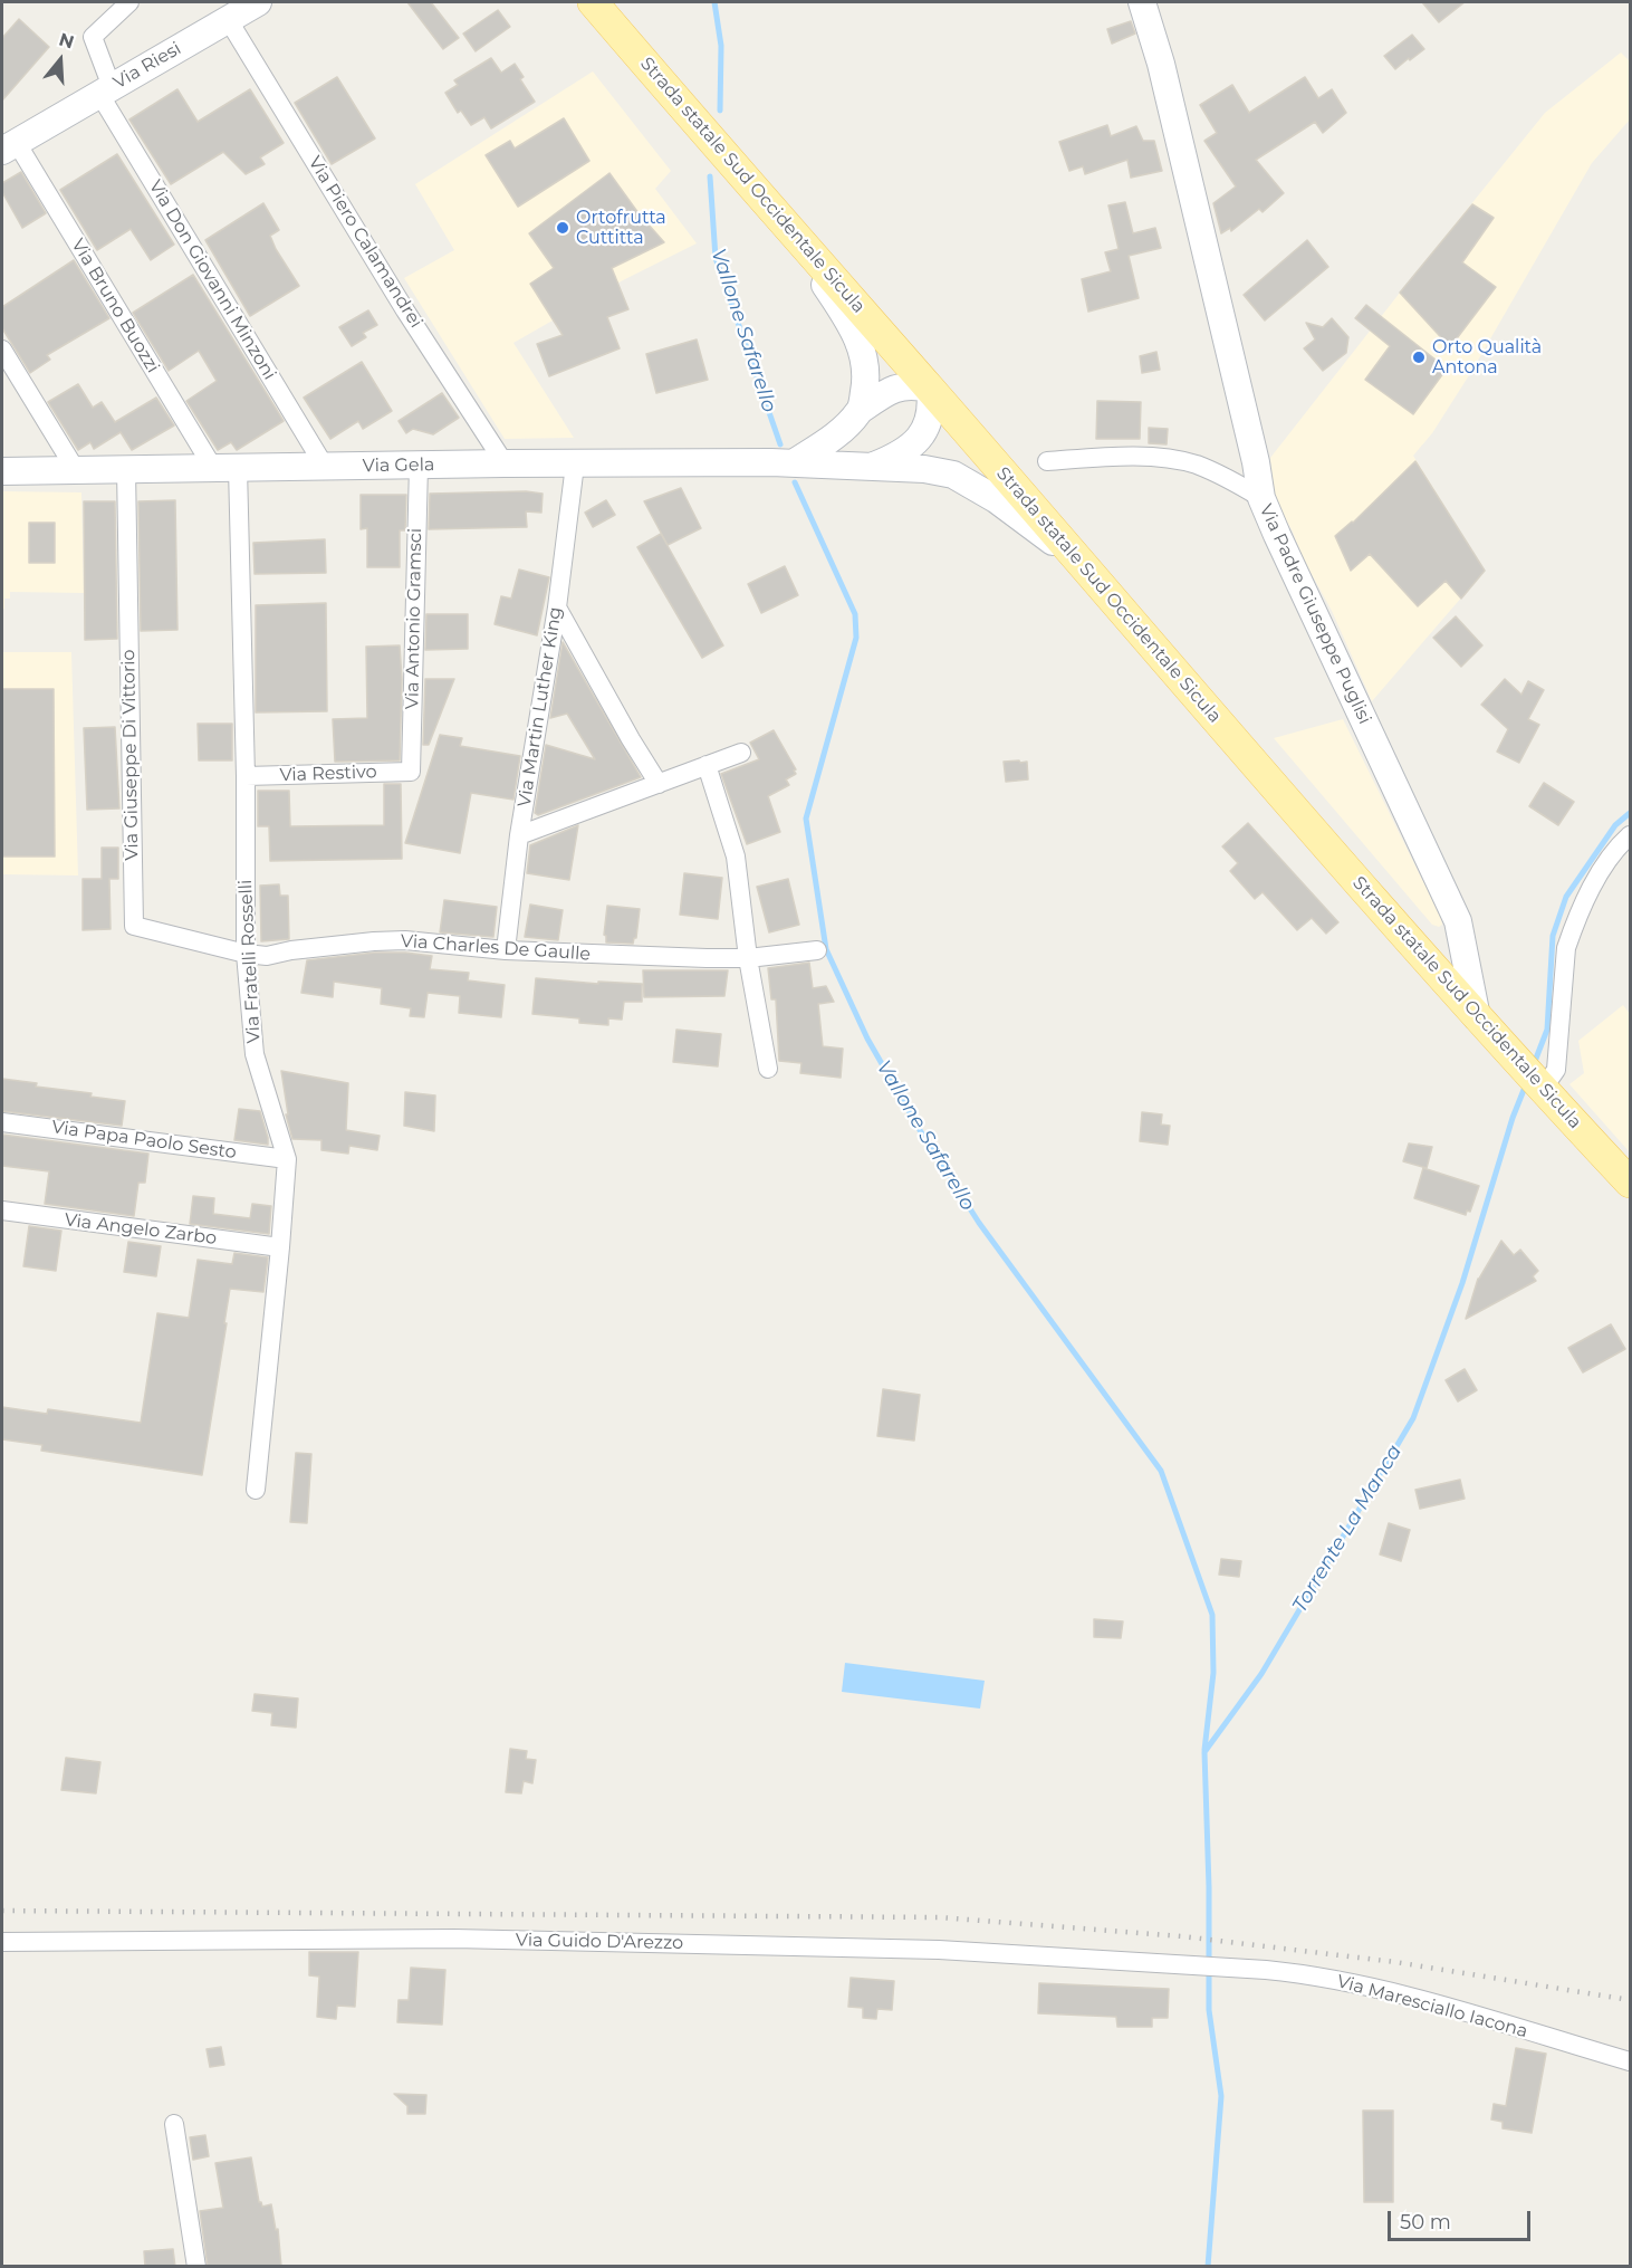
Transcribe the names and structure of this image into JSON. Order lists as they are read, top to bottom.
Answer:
{
  "streets": {
    "main road": [
      "Via Riesi",
      "Strada statale Sud Occidentale Sicula",
      "Via Gela",
      "Via Padre Giuseppe Puglisi"
    ],
    "street": [
      "Via Piero Calamandrei",
      "Via Don Giovanni Minzoni",
      "Via Bruno Buozzi",
      "Via Antonio Gramsci",
      "Via Martin Luther King",
      "Via Giuseppe Di Vittorio",
      "Via Restivo",
      "Via Charles De Gaulle",
      "Via Fratelli Rosselli",
      "Via Papa Paolo Sesto",
      "Via Angelo Zarbo",
      "Via Guido D'Arezzo",
      "Via Maresciallo Iacona"
    ]
  },
  "crossings": [
    ["Via Riesi", "Via Piero Calamandrei"],
    ["Via Riesi", "Via Don Giovanni Minzoni"],
    ["Via Riesi", "Via Bruno Buozzi"],
    ["Strada statale Sud Occidentale Sicula", "Via Gela"],
    ["Strada statale Sud Occidentale Sicula", "Via Padre Giuseppe Puglisi"],
    ["Via Piero Calamandrei", "Via Gela"],
    ["Via Don Giovanni Minzoni", "Via Gela"],
    ["Via Bruno Buozzi", "Via Gela"],
    ["Via Bruno Buozzi", "Via Fratelli Rosselli"],
    ["Via Gela", "Via Antonio Gramsci"],
    ["Via Gela", "Via Martin Luther King"],
    ["Via Gela", "Via Giuseppe Di Vittorio"],
    ["Via Gela", "Via Fratelli Rosselli"],
    ["Via Antonio Gramsci", "Via Restivo"],
    ["Via Martin Luther King", "Via Charles De Gaulle"],
    ["Via Giuseppe Di Vittorio", "Via Charles De Gaulle"],
    ["Via Giuseppe Di Vittorio", "Via Fratelli Rosselli"],
    ["Via Restivo", "Via Fratelli Rosselli"],
    ["Via Charles De Gaulle", "Via Fratelli Rosselli"],
    ["Via Fratelli Rosselli", "Via Papa Paolo Sesto"],
    ["Via Fratelli Rosselli", "Via Angelo Zarbo"],
    ["Via Guido D'Arezzo", "Via Maresciallo Iacona"]
  ],
  "water": ["Vallone Safarello", "Torrente La Manca"],
  "places": ["Ortofrutta Cuttitta", "Orto Qualità Antona"],
  "scale_bar": "50 m",
  "north": "top"
}
